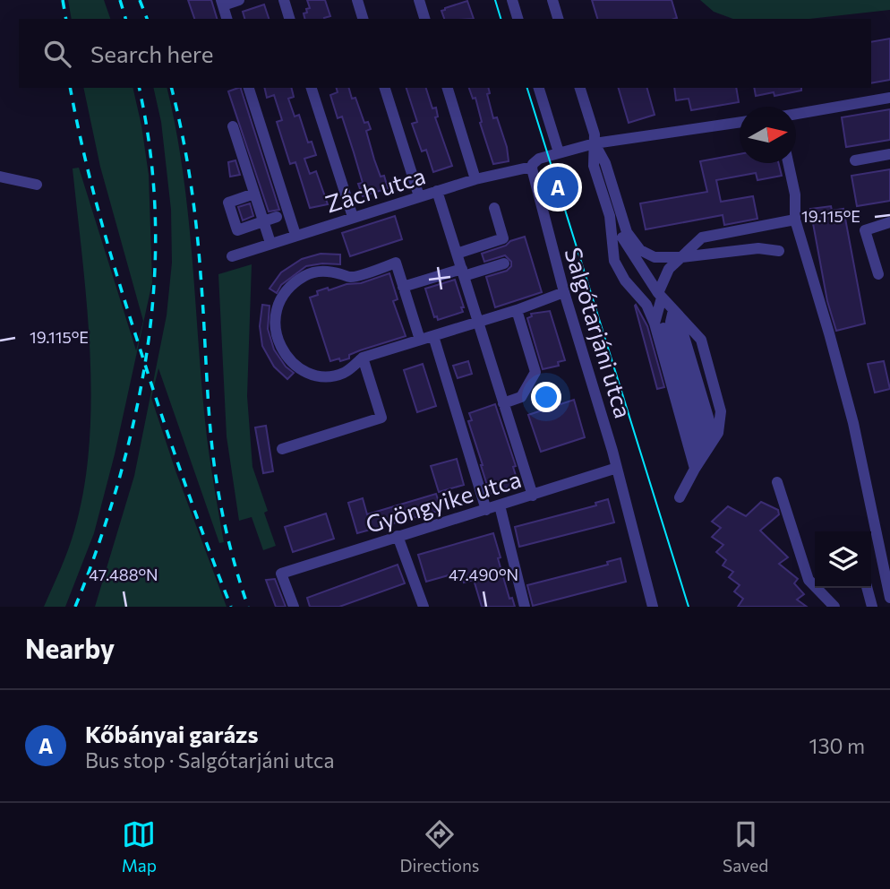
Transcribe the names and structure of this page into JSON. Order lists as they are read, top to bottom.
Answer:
{
  "streets": {
    "street": ["Zách utca", "Salgótarjáni utca", "Gyöngyike utca"]
  },
  "crossings": [
    ["Zách utca", "Salgótarjáni utca"],
    ["Salgótarjáni utca", "Gyöngyike utca"]
  ],
  "north": "right",
  "page": {
    "search": "Search here",
    "pins": "A",
    "heading": "Nearby",
    "list": [
      {
        "mark": "A",
        "name": "Kőbányai garázs",
        "note": "Bus stop · Salgótarjáni utca",
        "value": "130 m"
      }
    ],
    "nav": ["Map", "Directions", "Saved"]
  },
  "coordinates": ["19.115°E", "47.488°N", "47.490°N"]
}
